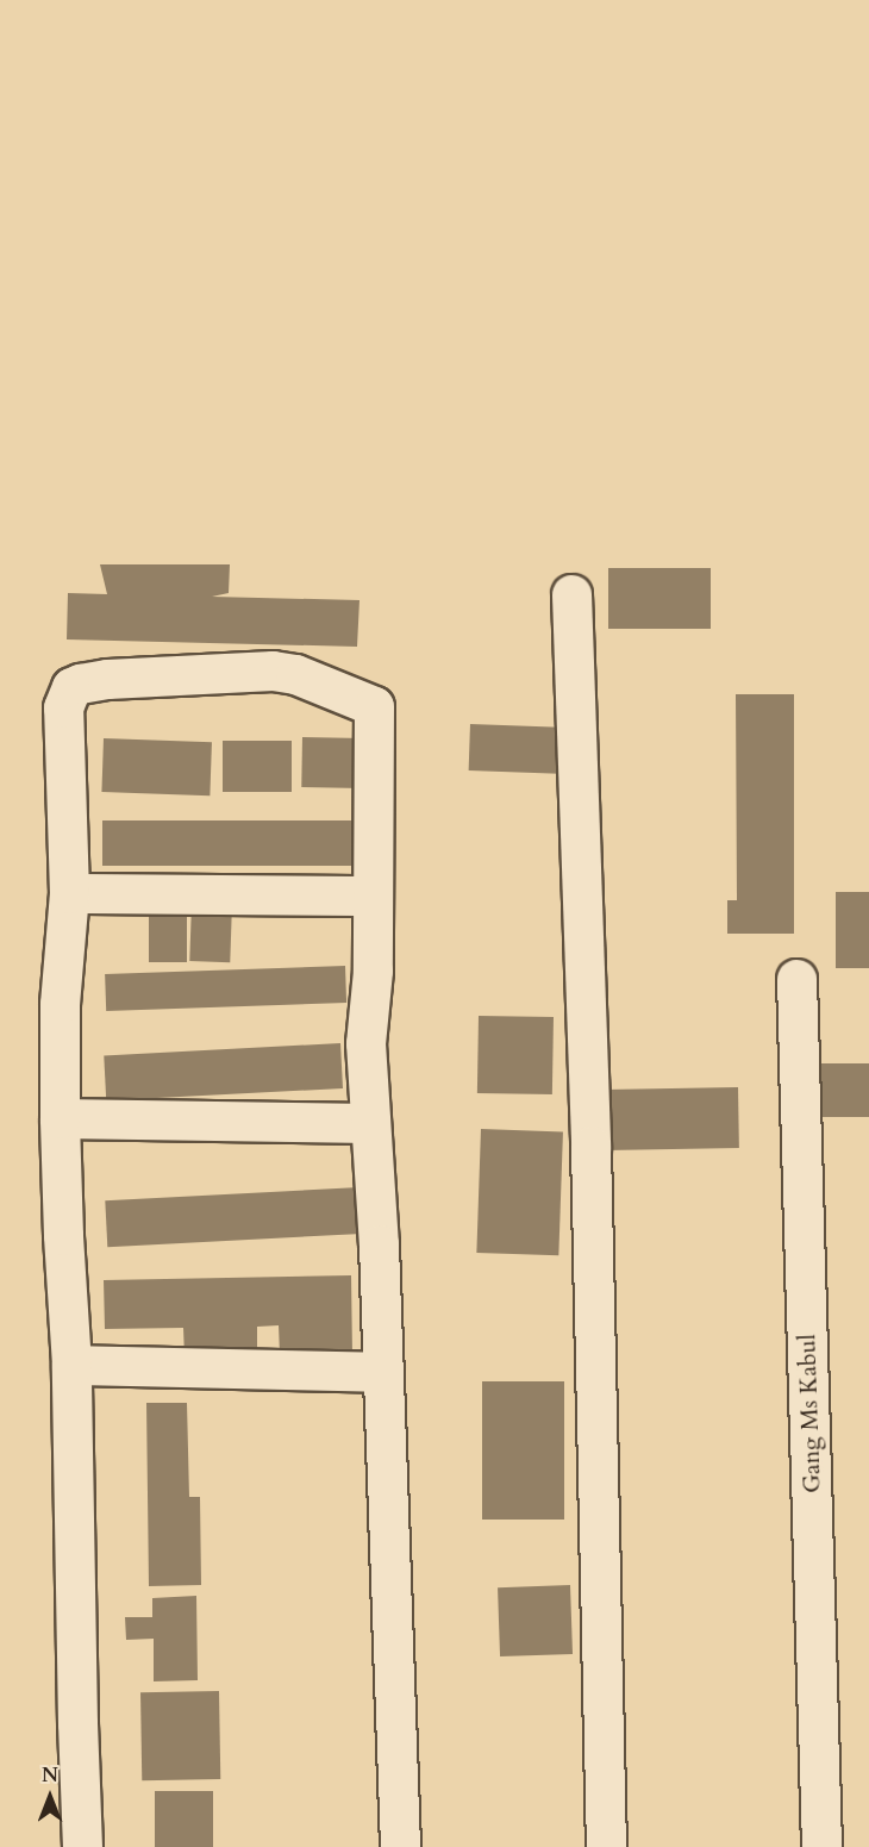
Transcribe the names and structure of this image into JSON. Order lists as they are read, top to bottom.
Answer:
{
  "streets": {
    "street": ["Gang Ms Kabul"]
  },
  "north": "top"
}
